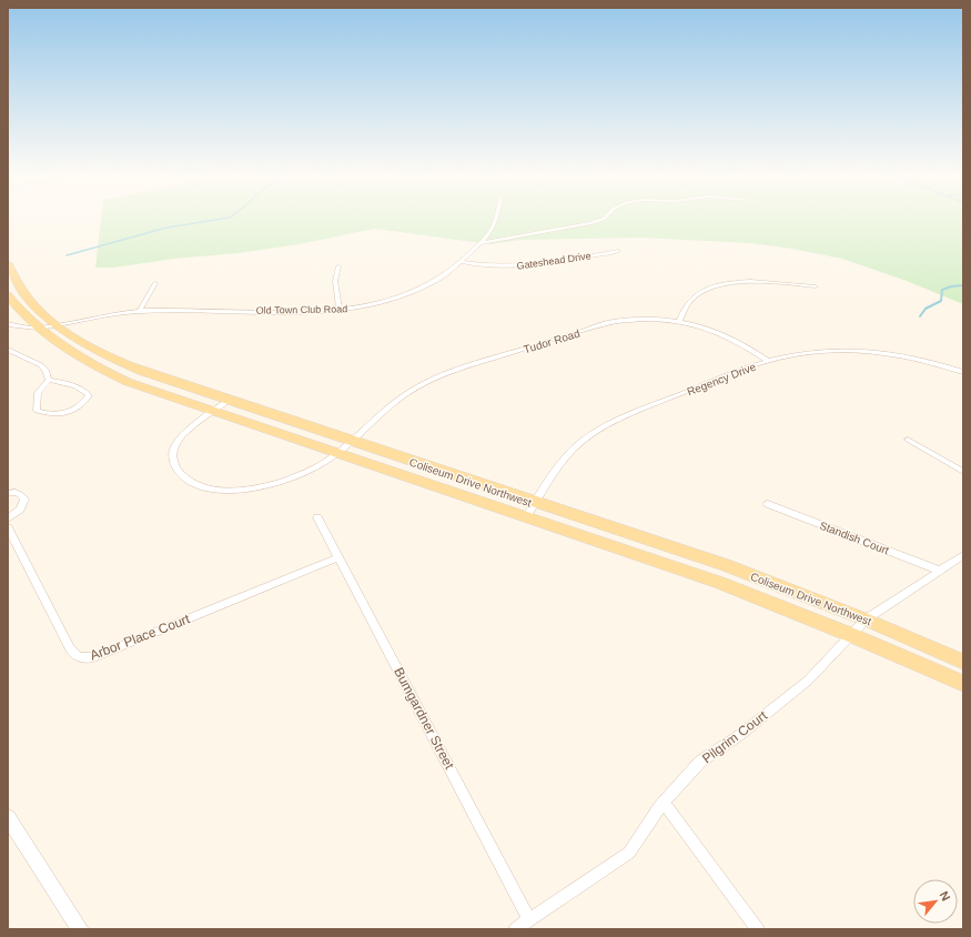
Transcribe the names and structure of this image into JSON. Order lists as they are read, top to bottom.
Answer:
{
  "streets": {
    "main road": ["Coliseum Drive Northwest"],
    "street": [
      "Gateshead Drive",
      "Old Town Club Road",
      "Tudor Road",
      "Regency Drive",
      "Standish Court",
      "Arbor Place Court",
      "Bumgardner Street",
      "Pilgrim Court"
    ]
  },
  "crossings": [
    ["Gateshead Drive", "Old Town Club Road"],
    ["Old Town Club Road", "Coliseum Drive Northwest"],
    ["Tudor Road", "Regency Drive"],
    ["Tudor Road", "Coliseum Drive Northwest"],
    ["Regency Drive", "Coliseum Drive Northwest"],
    ["Coliseum Drive Northwest", "Pilgrim Court"],
    ["Standish Court", "Pilgrim Court"],
    ["Arbor Place Court", "Bumgardner Street"],
    ["Bumgardner Street", "Pilgrim Court"]
  ],
  "north": "top right"
}
